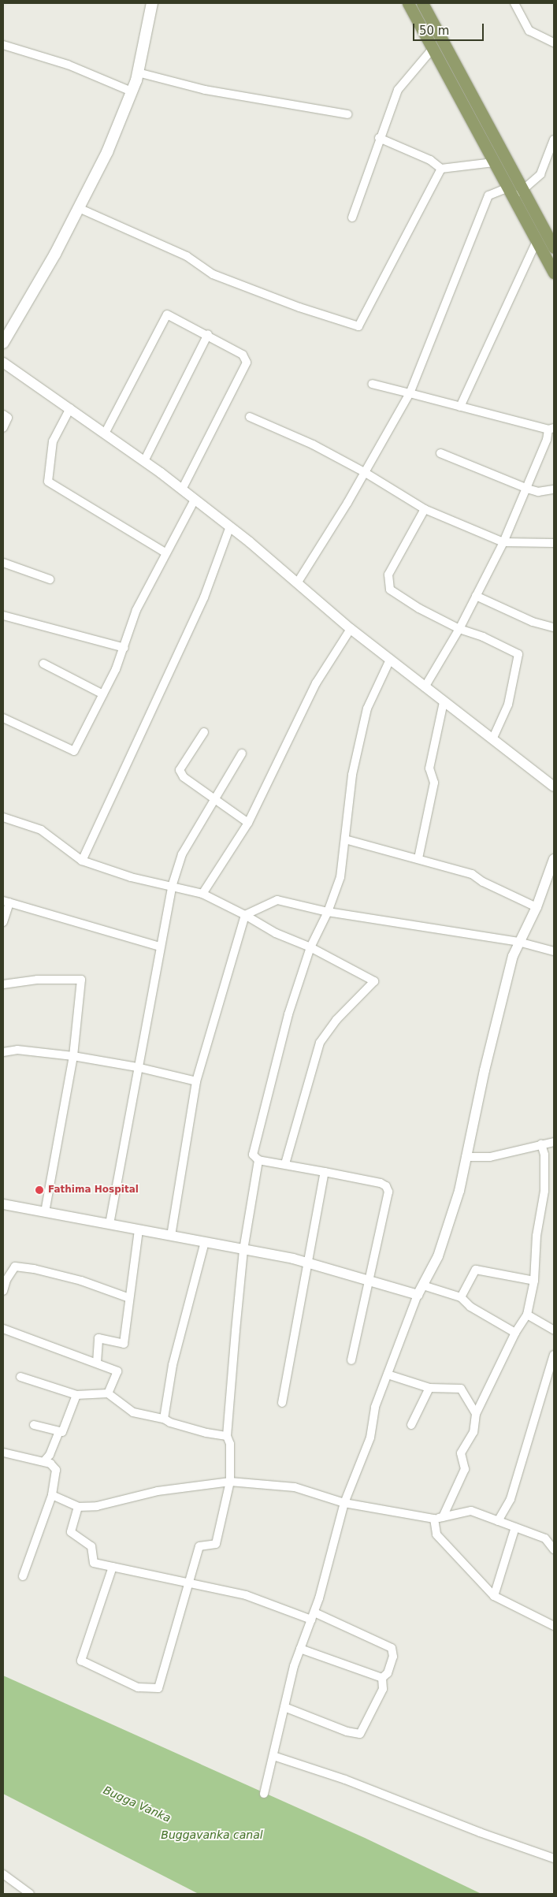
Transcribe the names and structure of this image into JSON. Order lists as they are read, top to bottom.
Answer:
{
  "water": ["Bugga Vanka", "Buggavanka canal"],
  "places": ["Fathima Hospital"],
  "scale_bar": "50 m"
}
